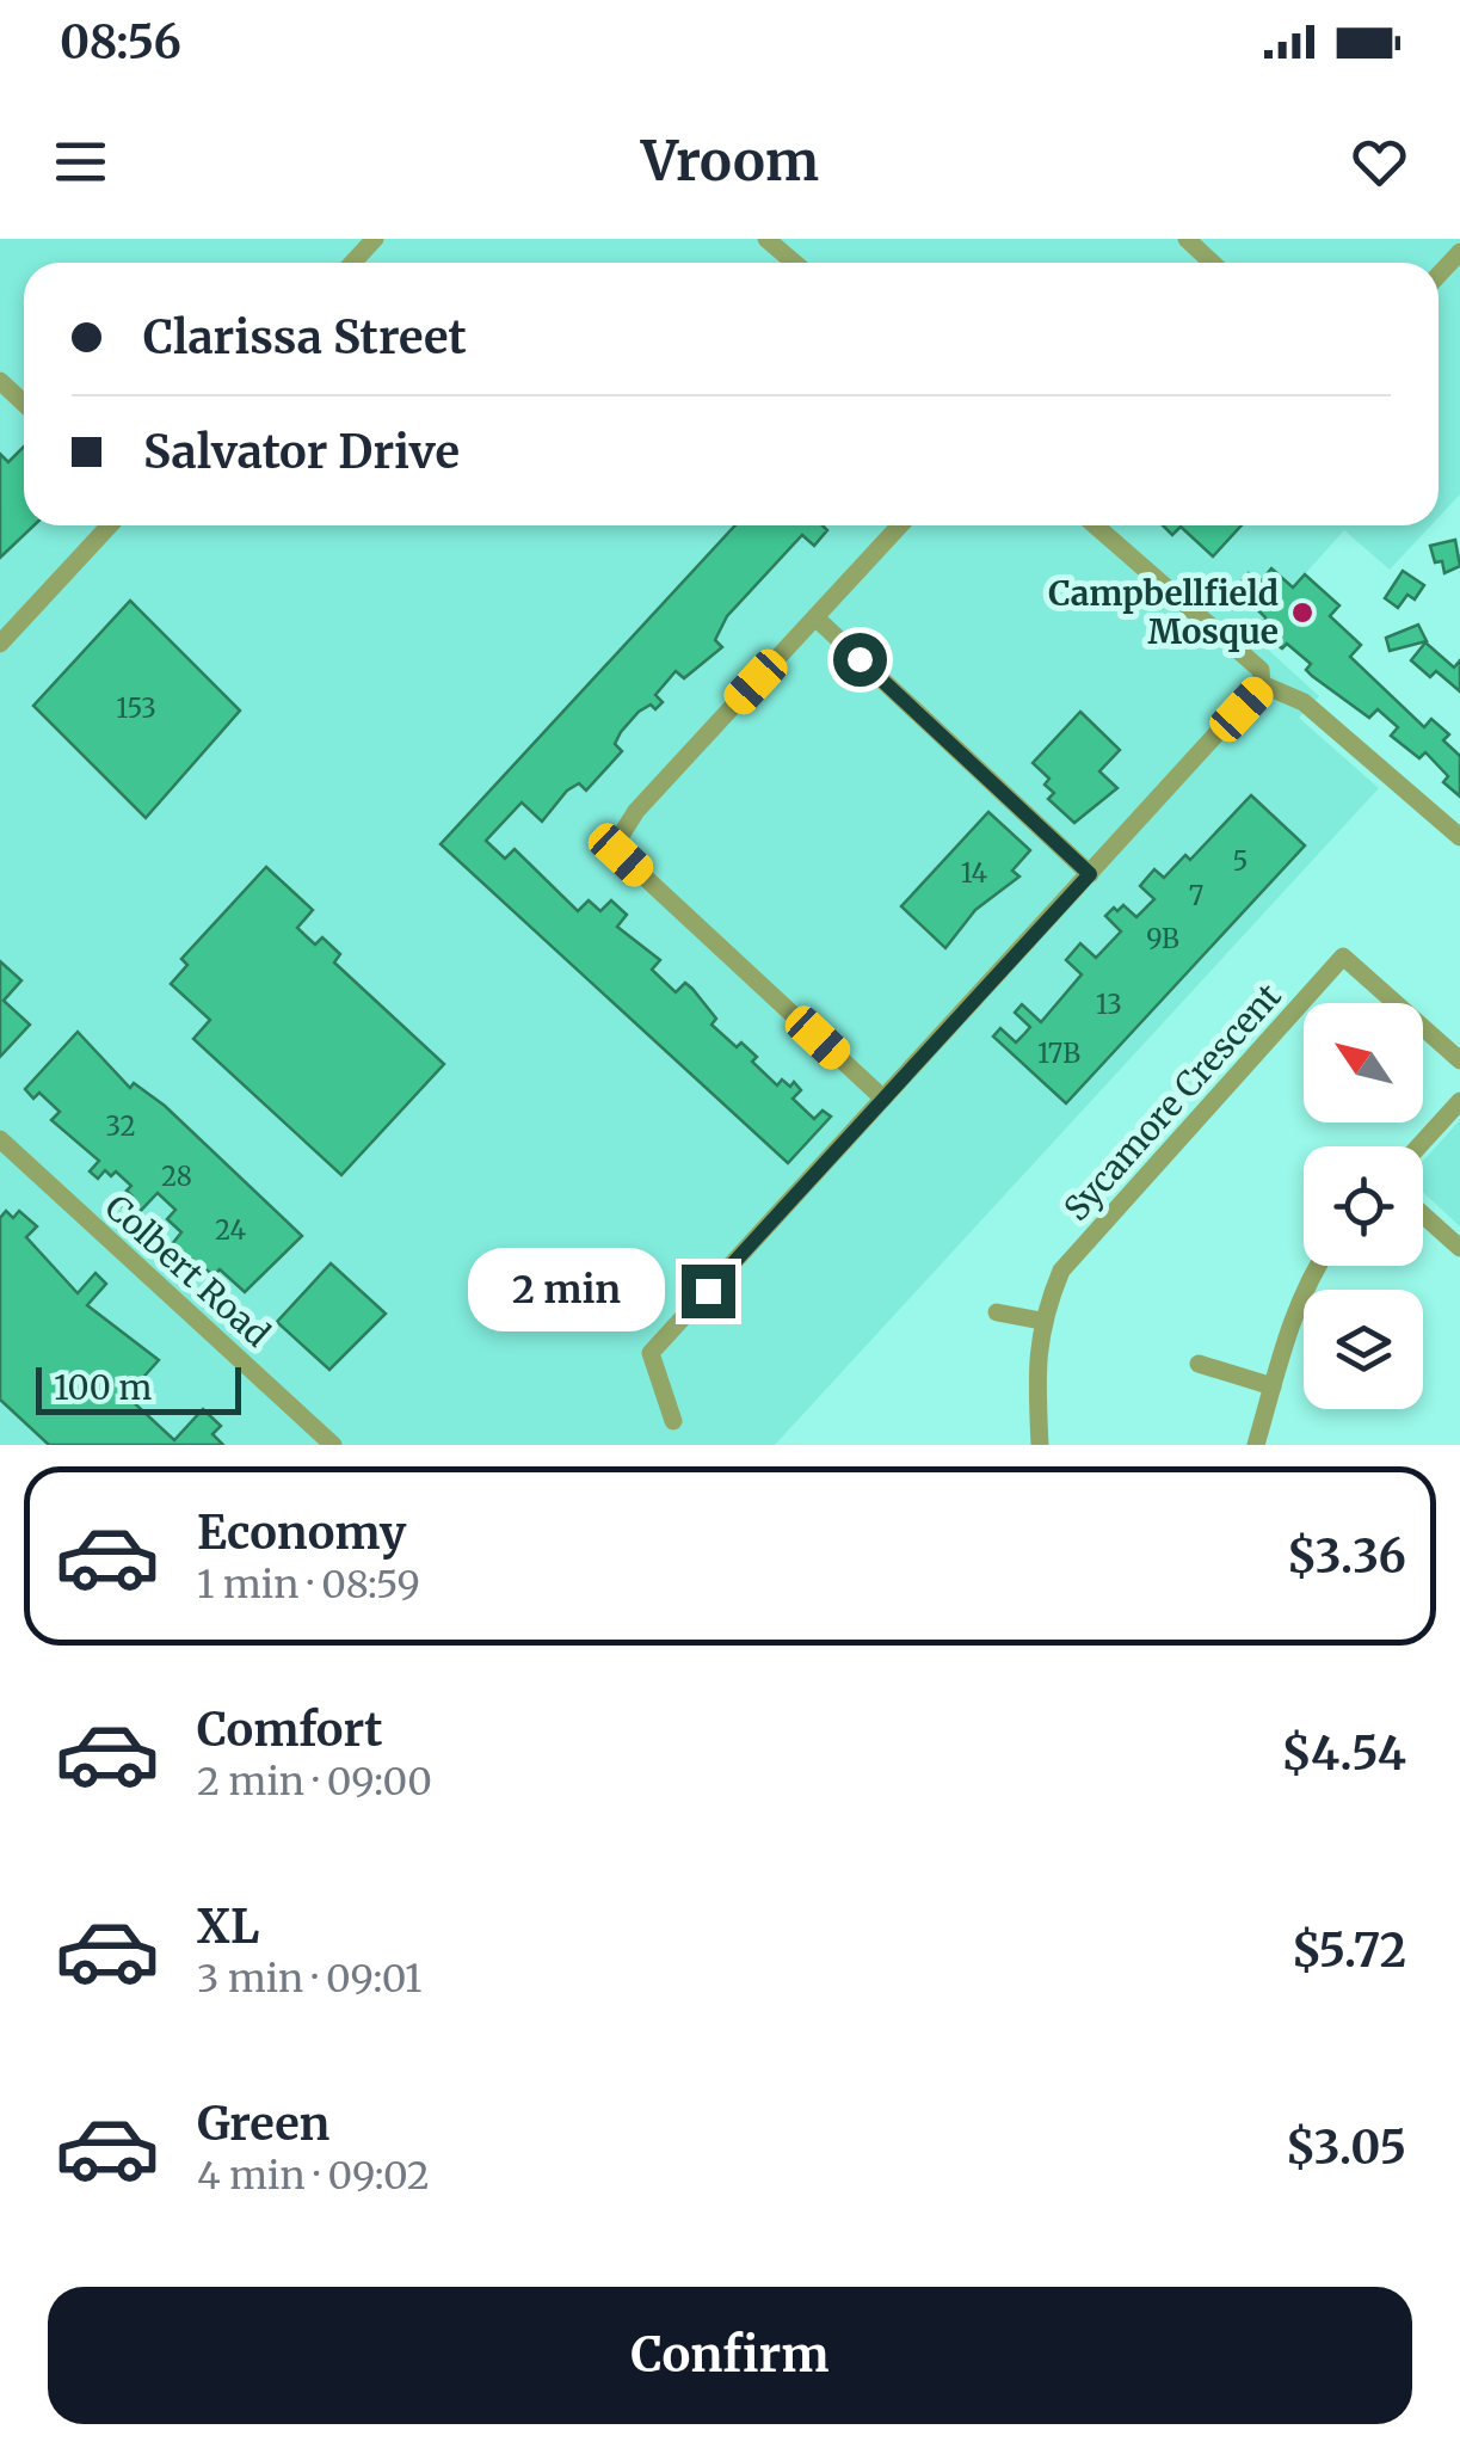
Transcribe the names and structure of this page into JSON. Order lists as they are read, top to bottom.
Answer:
{
  "streets": {
    "street": ["Sycamore Crescent", "Colbert Road"]
  },
  "places": ["Campbellfield Mosque"],
  "house_numbers": [
    "153",
    "5",
    "14",
    "7",
    "9B",
    "13",
    "17B",
    "32",
    "28",
    "24"
  ],
  "scale_bar": "100 m",
  "north": "top left",
  "page": {
    "status": "08:56",
    "header": "Vroom",
    "banner": ["Clarissa Street", "Salvator Drive"],
    "bubble": "2 min",
    "scale": "100 m",
    "list": [
      {
        "name": "Economy",
        "note": "1 min · 08:59",
        "value": "$3.36"
      },
      {
        "name": "Comfort",
        "note": "2 min · 09:00",
        "value": "$4.54"
      },
      {
        "name": "XL",
        "note": "3 min · 09:01",
        "value": "$5.72"
      },
      {
        "name": "Green",
        "note": "4 min · 09:02",
        "value": "$3.05"
      }
    ],
    "buttons": "Confirm"
  }
}
